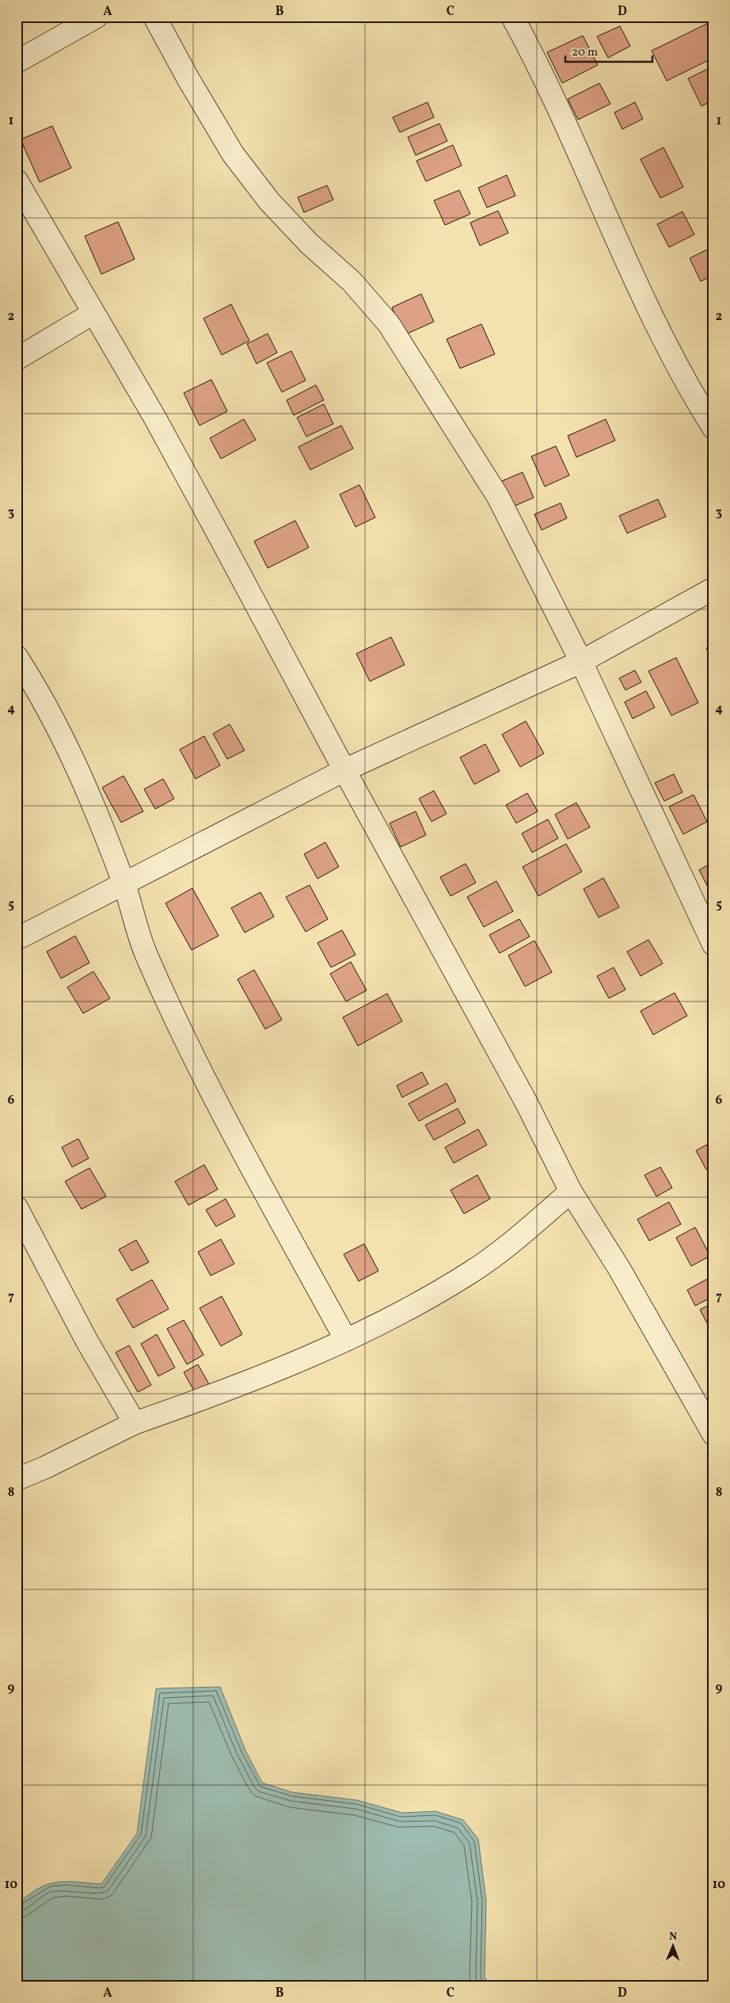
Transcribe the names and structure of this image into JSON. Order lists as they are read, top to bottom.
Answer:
{
  "scale_bar": "20 m",
  "north": "top",
  "grid": {
    "columns": [
      "A",
      "B",
      "C",
      "D"
    ],
    "rows": [
      "1",
      "2",
      "3",
      "4",
      "5",
      "6",
      "7",
      "8",
      "9",
      "10"
    ]
  }
}
